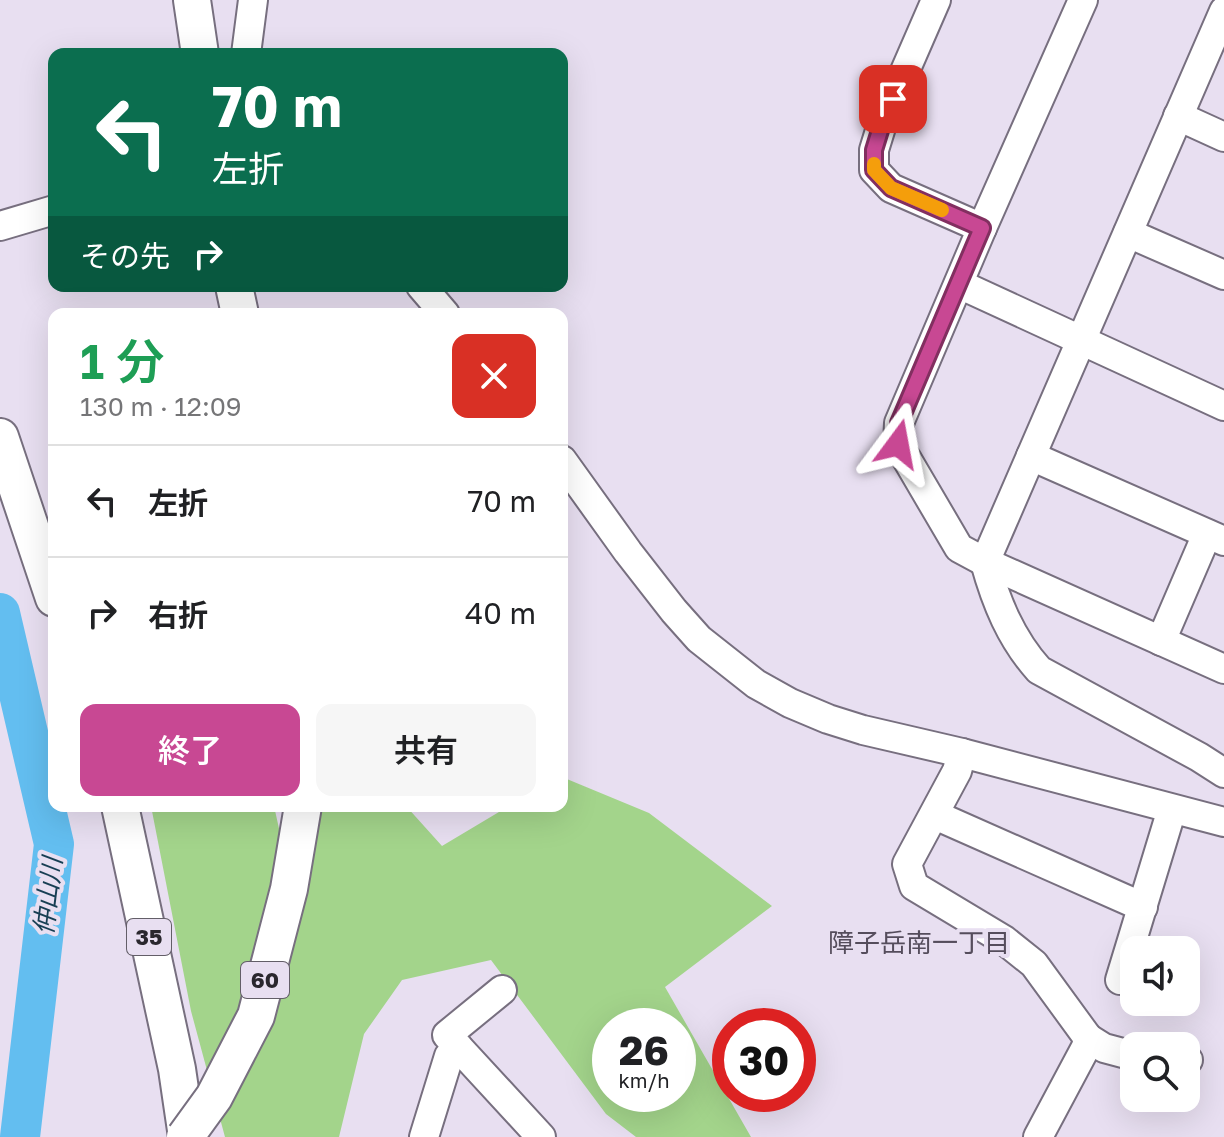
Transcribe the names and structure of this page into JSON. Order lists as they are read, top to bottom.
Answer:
{
  "streets": {
    "main road": ["35", "60"]
  },
  "crossings": [
    ["35", "60"]
  ],
  "districts": ["障子岳南一丁目"],
  "water": ["仲山川"],
  "page": {
    "turn": ["70 m", "左折"],
    "then": "その先",
    "heading": ["1 分", "130 m · 12:09"],
    "list": [
      {
        "name": "左折",
        "value": "70 m"
      },
      {
        "name": "右折",
        "value": "40 m"
      }
    ],
    "buttons": ["終了", "共有"],
    "speed": "26 km/h",
    "limit": "30"
  }
}
